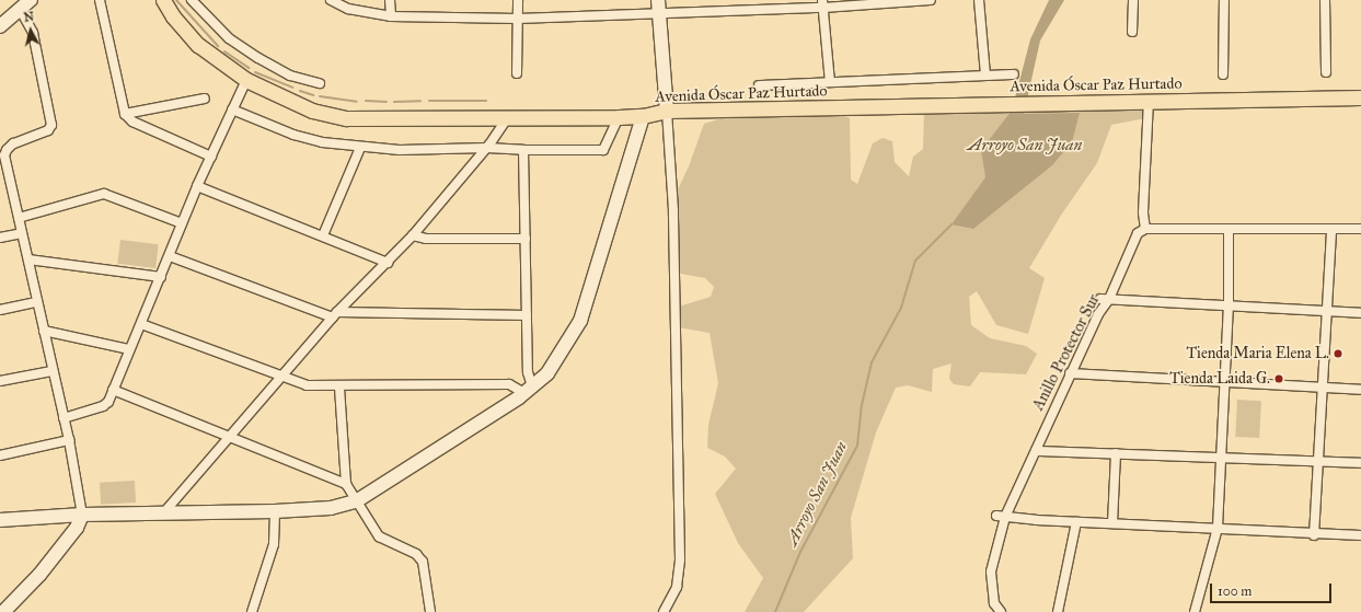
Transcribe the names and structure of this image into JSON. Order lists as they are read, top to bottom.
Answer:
{
  "streets": {
    "main road": ["Avenida Óscar Paz Hurtado"],
    "street": ["Anillo Protector Sur"]
  },
  "water": ["Arroyo San Juan"],
  "places": ["Tienda Maria Elena L.", "Tienda Laida G."],
  "scale_bar": "100 m",
  "north": "top"
}
